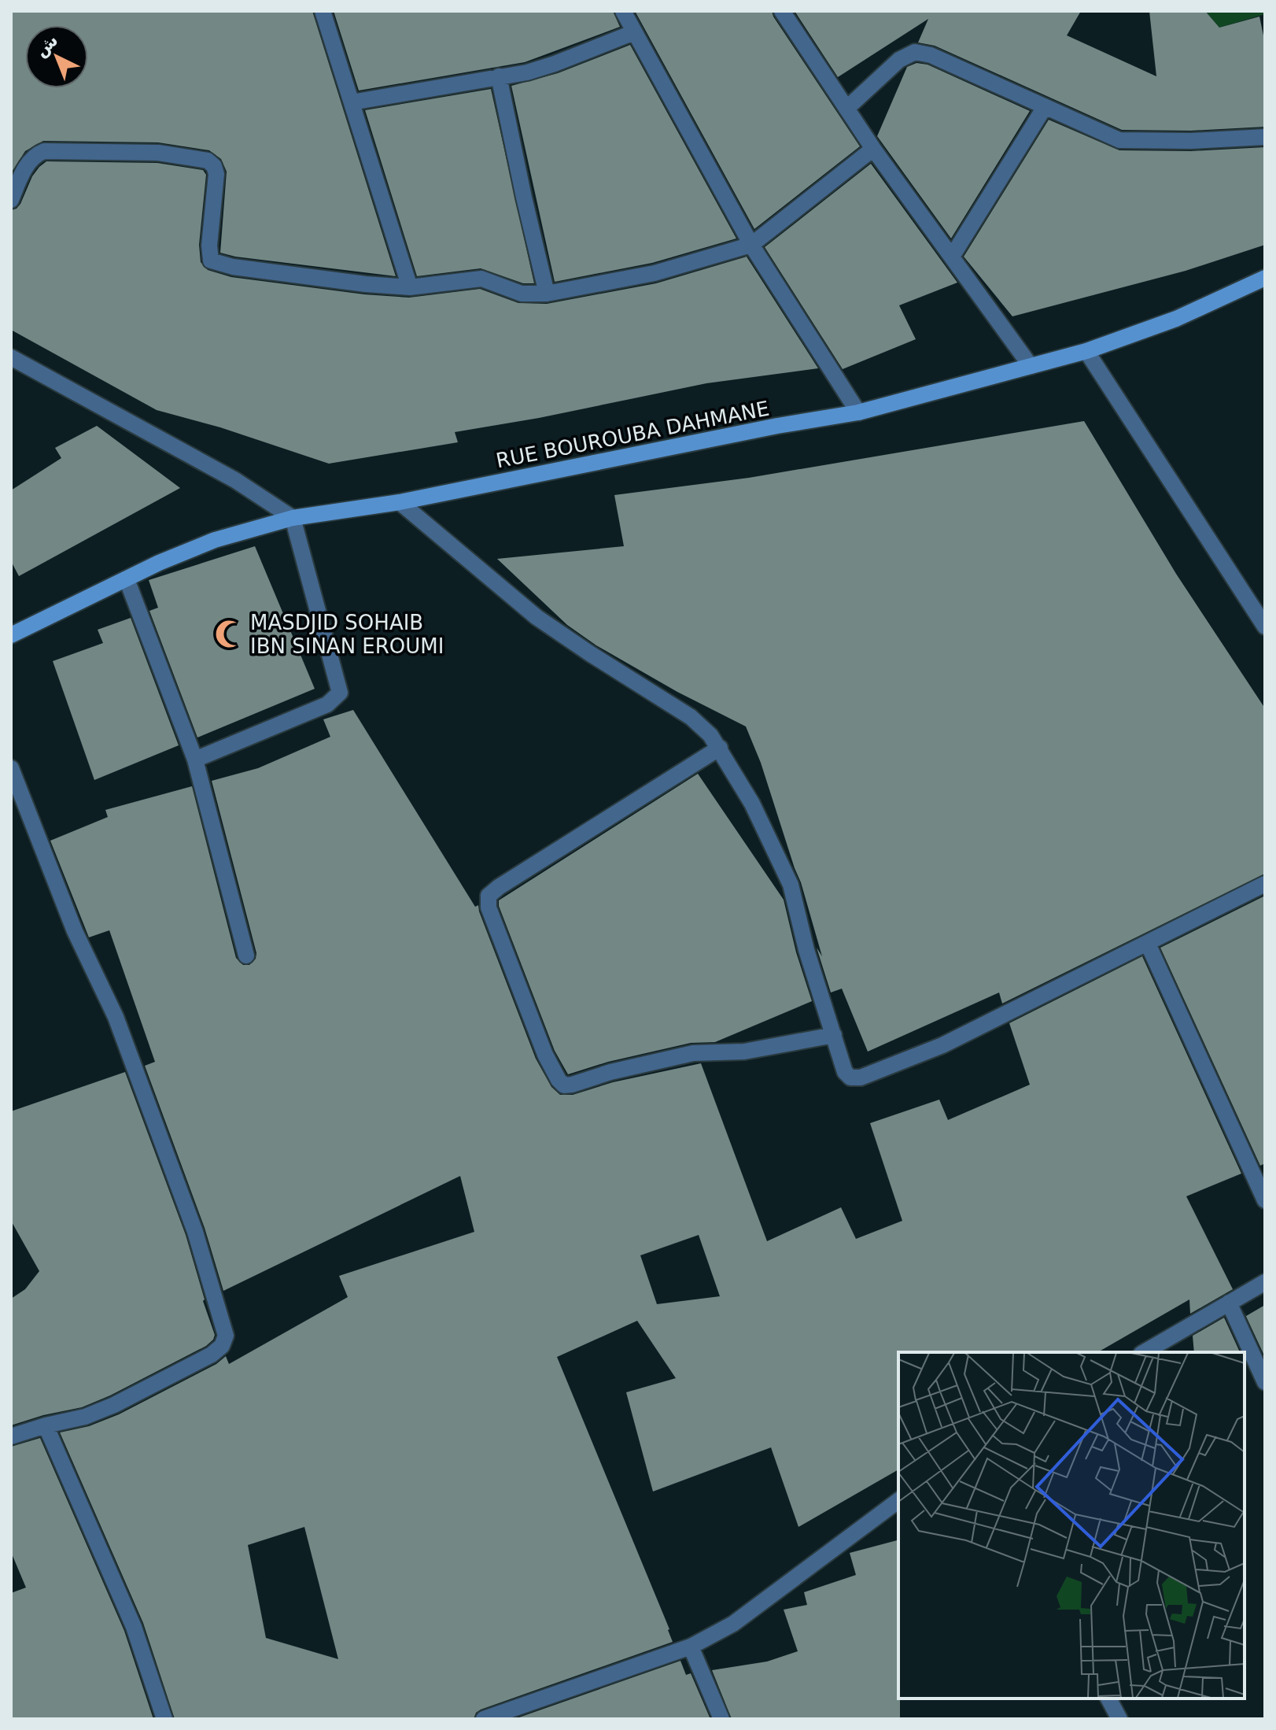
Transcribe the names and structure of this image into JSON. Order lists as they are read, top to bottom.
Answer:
{
  "streets": {
    "street": ["RUE BOUROUBA DAHMANE"]
  },
  "places": {
    "mosque": ["MASDJID SOHAIB IBN SINAN EROUMI"]
  },
  "north": "top left"
}
